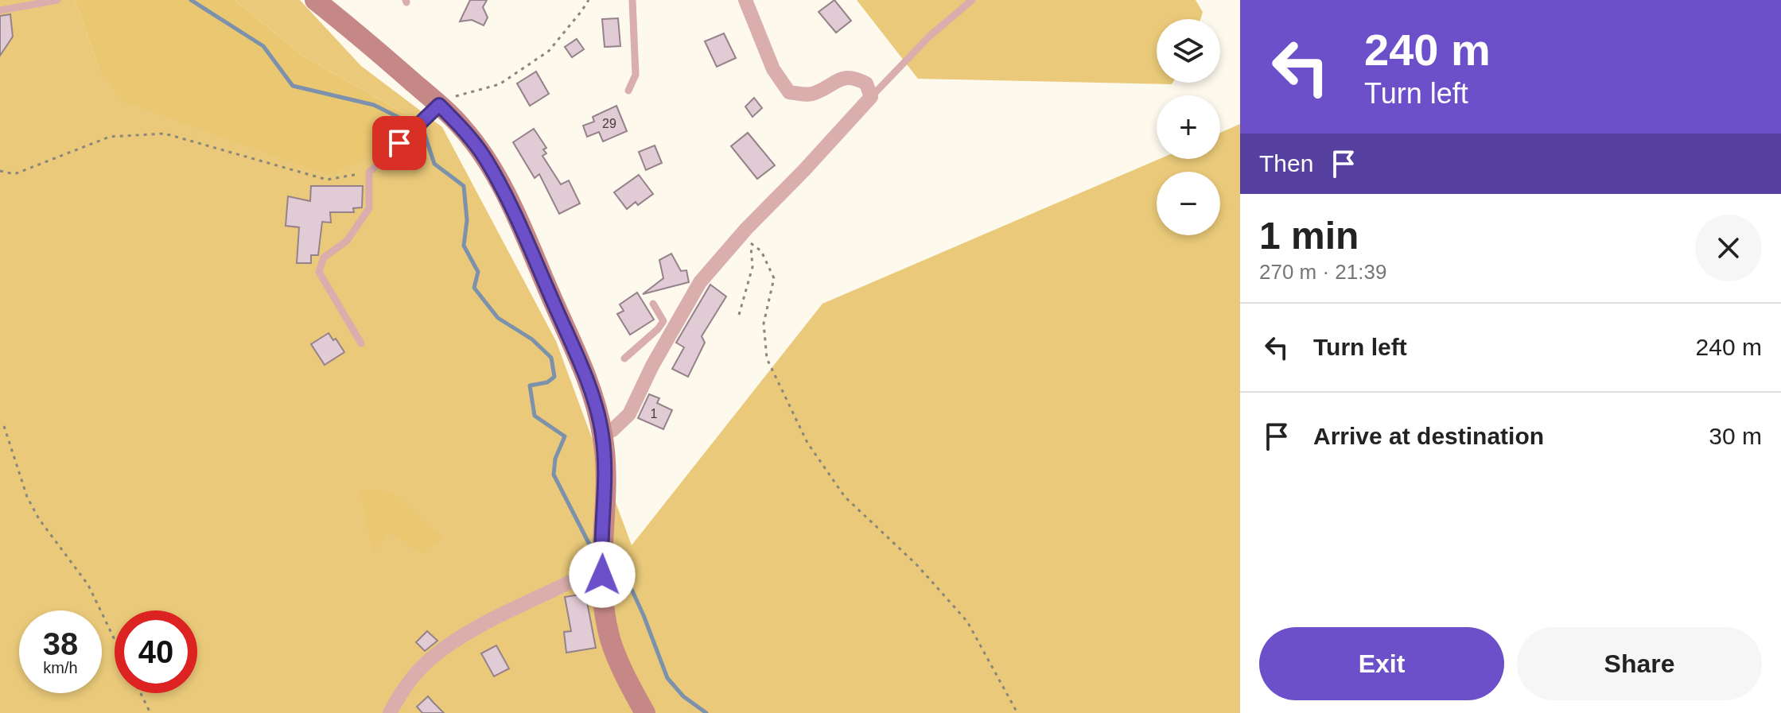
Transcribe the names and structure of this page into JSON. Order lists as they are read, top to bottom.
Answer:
{
  "house_numbers": ["29", "1"],
  "page": {
    "turn": ["240 m", "Turn left"],
    "map_buttons": ["+", "−"],
    "then": "Then",
    "heading": ["1 min", "270 m · 21:39"],
    "list": [
      {
        "name": "Turn left",
        "value": "240 m"
      },
      {
        "name": "Arrive at destination",
        "value": "30 m"
      }
    ],
    "speed": "38 km/h",
    "limit": "40",
    "buttons": ["Exit", "Share"]
  }
}
